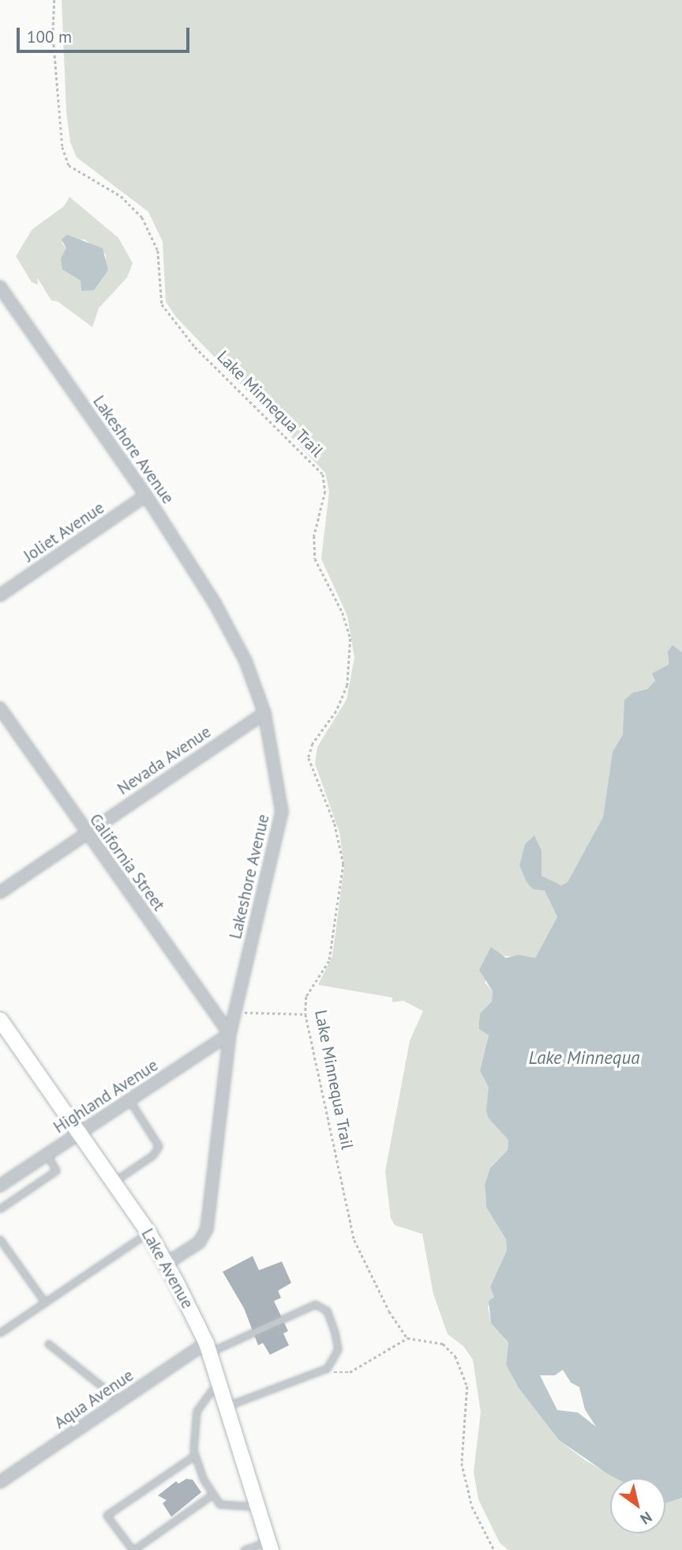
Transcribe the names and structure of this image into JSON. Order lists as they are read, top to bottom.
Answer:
{
  "streets": {
    "main road": ["Lake Avenue"],
    "street": [
      "Lakeshore Avenue",
      "Joliet Avenue",
      "Nevada Avenue",
      "California Street",
      "Highland Avenue",
      "Aqua Avenue"
    ],
    "path": ["Lake Minnequa Trail"]
  },
  "crossings": [
    ["Lakeshore Avenue", "Joliet Avenue"],
    ["Lakeshore Avenue", "Nevada Avenue"],
    ["Lakeshore Avenue", "California Street"],
    ["Lakeshore Avenue", "Highland Avenue"],
    ["Lakeshore Avenue", "Lake Avenue"],
    ["Nevada Avenue", "California Street"],
    ["California Street", "Highland Avenue"],
    ["Highland Avenue", "Lake Avenue"],
    ["Lake Avenue", "Aqua Avenue"]
  ],
  "water": ["Lake Minnequa"],
  "scale_bar": "100 m",
  "north": "bottom right"
}
